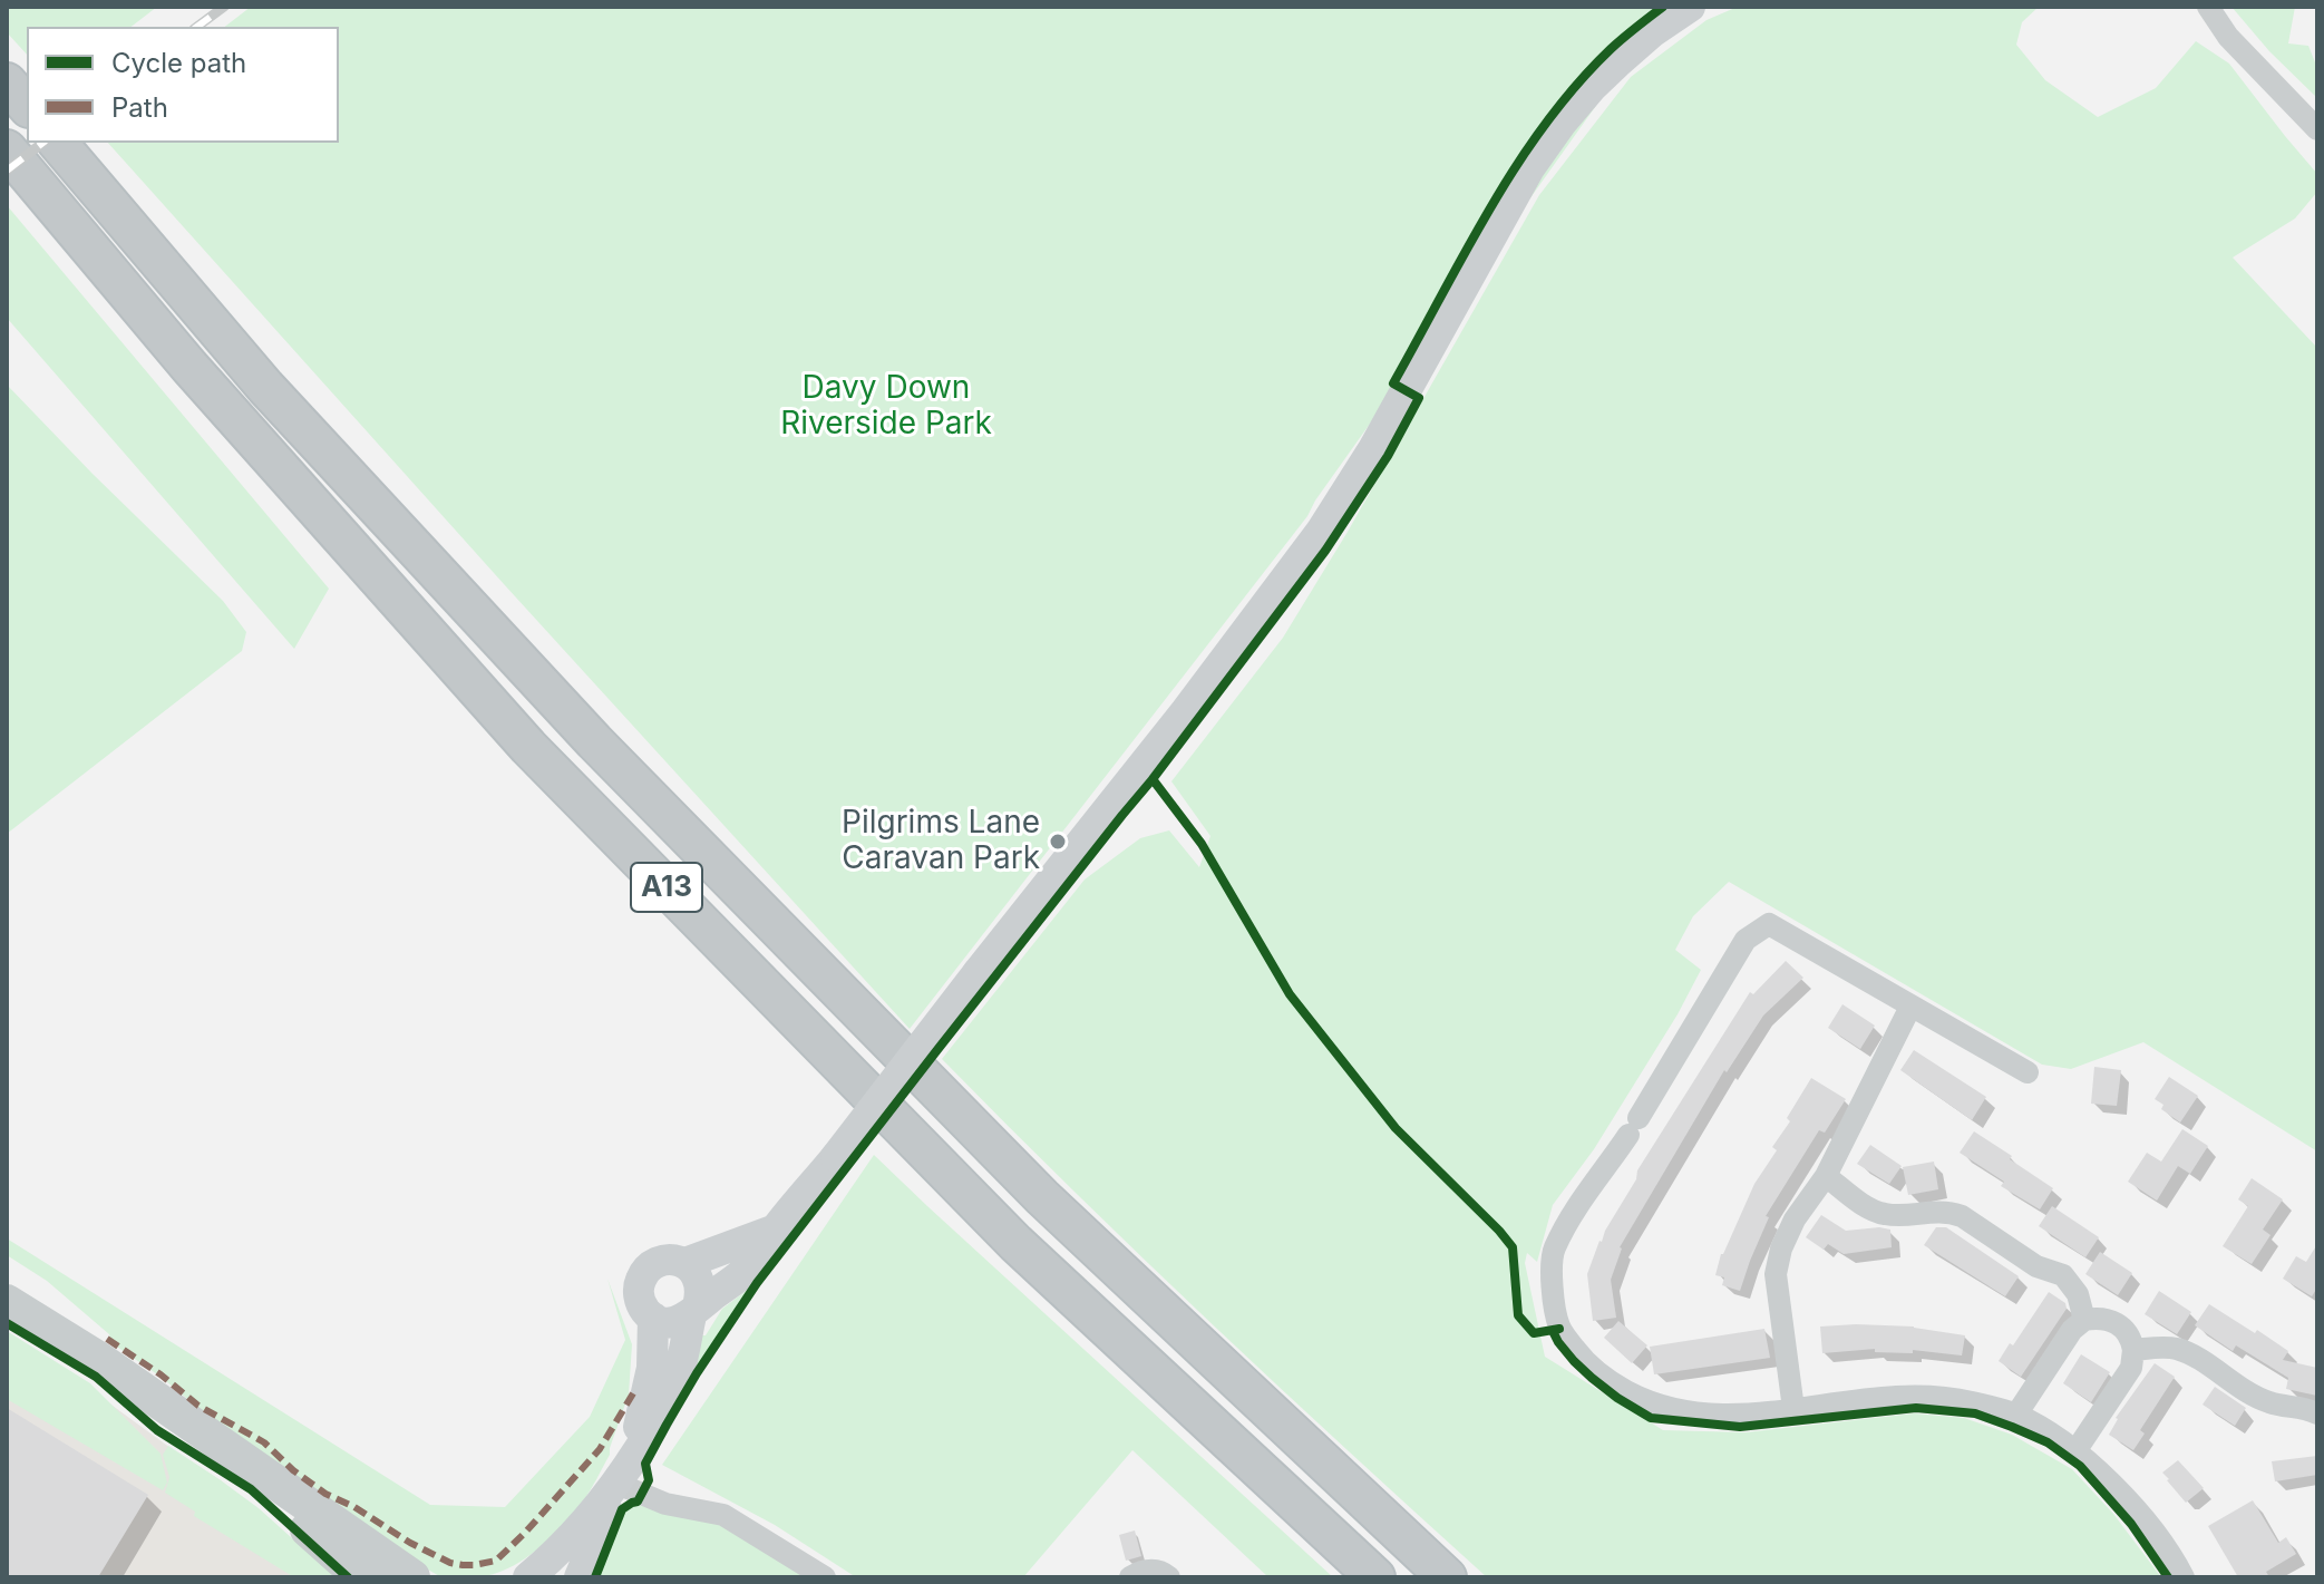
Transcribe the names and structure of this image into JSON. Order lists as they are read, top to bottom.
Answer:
{
  "streets": {
    "highway": ["A13"]
  },
  "parks": ["Davy Down Riverside Park"],
  "places": ["Pilgrims Lane Caravan Park"],
  "legend": ["Cycle path", "Path"]
}
